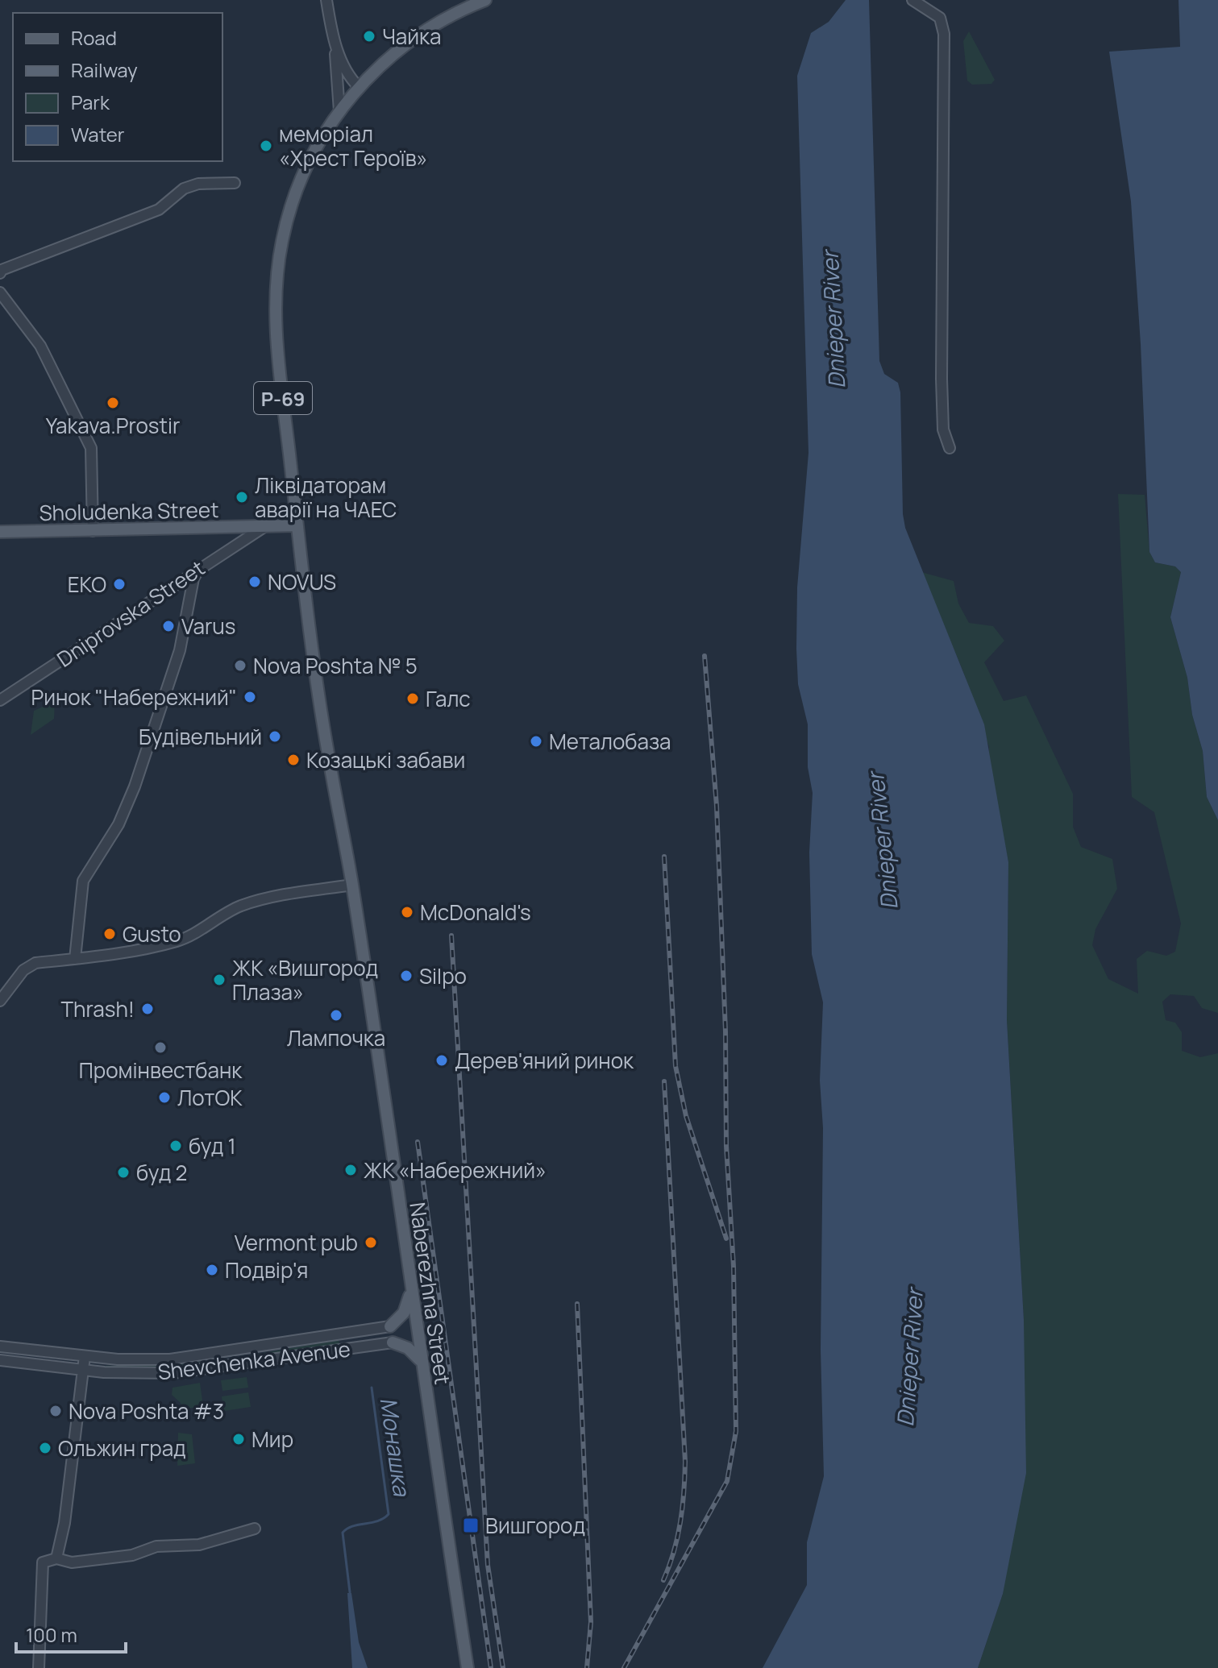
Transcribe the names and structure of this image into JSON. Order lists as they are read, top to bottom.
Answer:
{
  "streets": {
    "main road": ["Р-69", "Sholudenka Street", "Naberezhna Street"],
    "street": ["Dniprovska Street", "Shevchenka Avenue"]
  },
  "crossings": [
    ["Р-69", "Naberezhna Street"],
    ["Sholudenka Street", "Dniprovska Street"],
    ["Sholudenka Street", "Naberezhna Street"]
  ],
  "water": ["Dnieper River", "Монашка"],
  "places": {
    "other": [
      "Чайка",
      "меморіал «Хрест Героїв»",
      "Yakava.Prostir",
      "Ліквідаторам аварії на ЧАЕС",
      "NOVUS",
      "EKO",
      "Varus",
      "Nova Poshta № 5",
      "Ринок \"Набережний\"",
      "Галс",
      "Будівельний",
      "Металобаза",
      "Козацькі забави",
      "McDonald's",
      "Gusto",
      "Silpo",
      "ЖК «Вишгород Плаза»",
      "Thrash!",
      "Лампочка",
      "Промінвестбанк",
      "Дерев'яний ринок",
      "ЛотОК",
      "буд 1",
      "ЖК «Набережний»",
      "буд 2",
      "Vermont pub",
      "Подвір'я",
      "Nova Poshta #3",
      "Мир",
      "Ольжин град"
    ],
    "transit": ["Вишгород"]
  },
  "legend": [
    "Road",
    "Railway",
    "Park",
    "Water"
  ],
  "scale_bar": "100 m"
}
